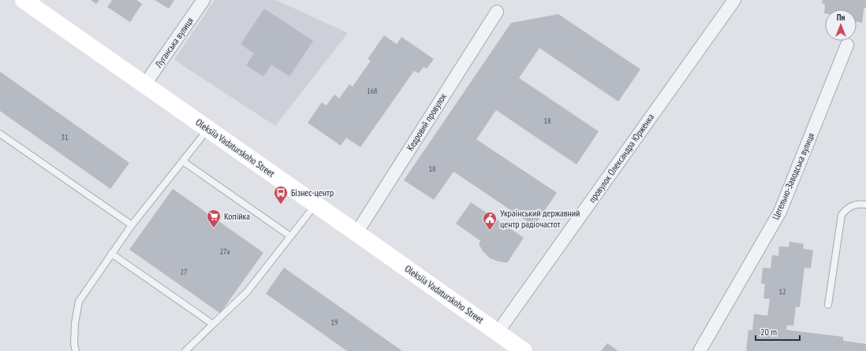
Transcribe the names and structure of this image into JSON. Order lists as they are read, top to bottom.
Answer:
{
  "streets": {
    "main road": ["Oleksiia Vadaturskoho Street"],
    "street": [
      "Луганська вулиця",
      "Кедровий провулок",
      "провулок Олександра Юрженка",
      "Цегельно-Заводська вулиця"
    ]
  },
  "crossings": [
    ["Луганська вулиця", "Oleksiia Vadaturskoho Street"],
    ["Кедровий провулок", "Oleksiia Vadaturskoho Street"],
    ["Oleksiia Vadaturskoho Street", "провулок Олександра Юрженка"]
  ],
  "places": {
    "bus stop": ["Бізнес-центр"],
    "supermarket": ["Копійка"],
    "public building": ["Український державний центр радіочастот"]
  },
  "house_numbers": [
    "16б",
    "18",
    "31",
    "18",
    "27а",
    "27",
    "12",
    "19"
  ],
  "scale_bar": "20 m",
  "north": "top"
}
